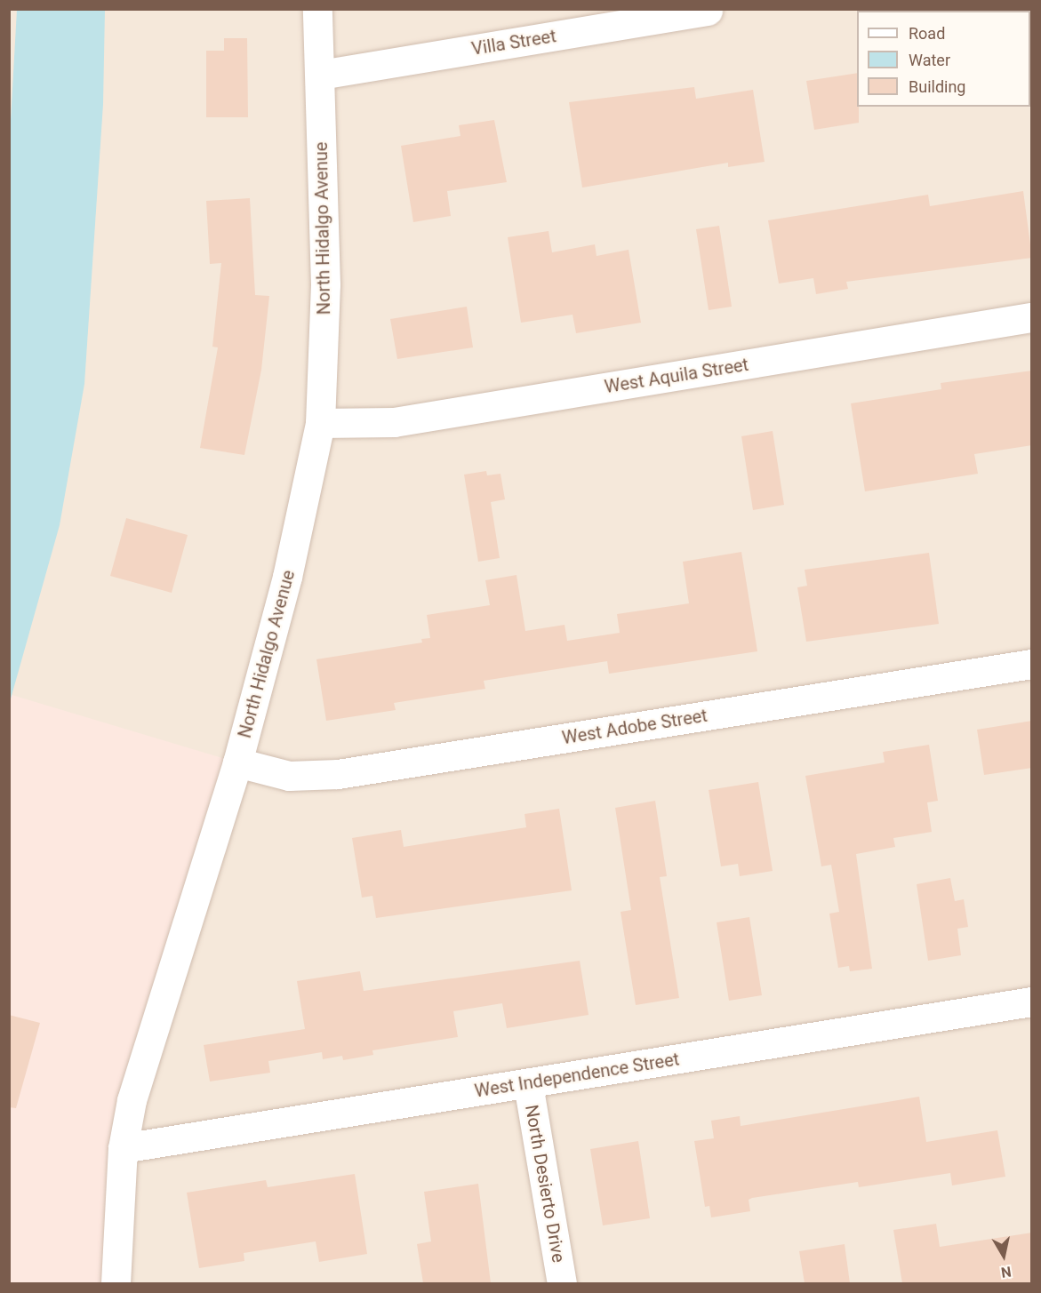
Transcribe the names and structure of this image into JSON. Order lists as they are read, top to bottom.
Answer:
{
  "streets": {
    "street": [
      "Villa Street",
      "North Hidalgo Avenue",
      "West Aquila Street",
      "West Adobe Street",
      "West Independence Street",
      "North Desierto Drive"
    ]
  },
  "crossings": [
    ["Villa Street", "North Hidalgo Avenue"],
    ["North Hidalgo Avenue", "West Aquila Street"],
    ["North Hidalgo Avenue", "West Adobe Street"],
    ["North Hidalgo Avenue", "West Independence Street"],
    ["West Independence Street", "North Desierto Drive"]
  ],
  "legend": ["Road", "Water", "Building"],
  "north": "bottom"
}
